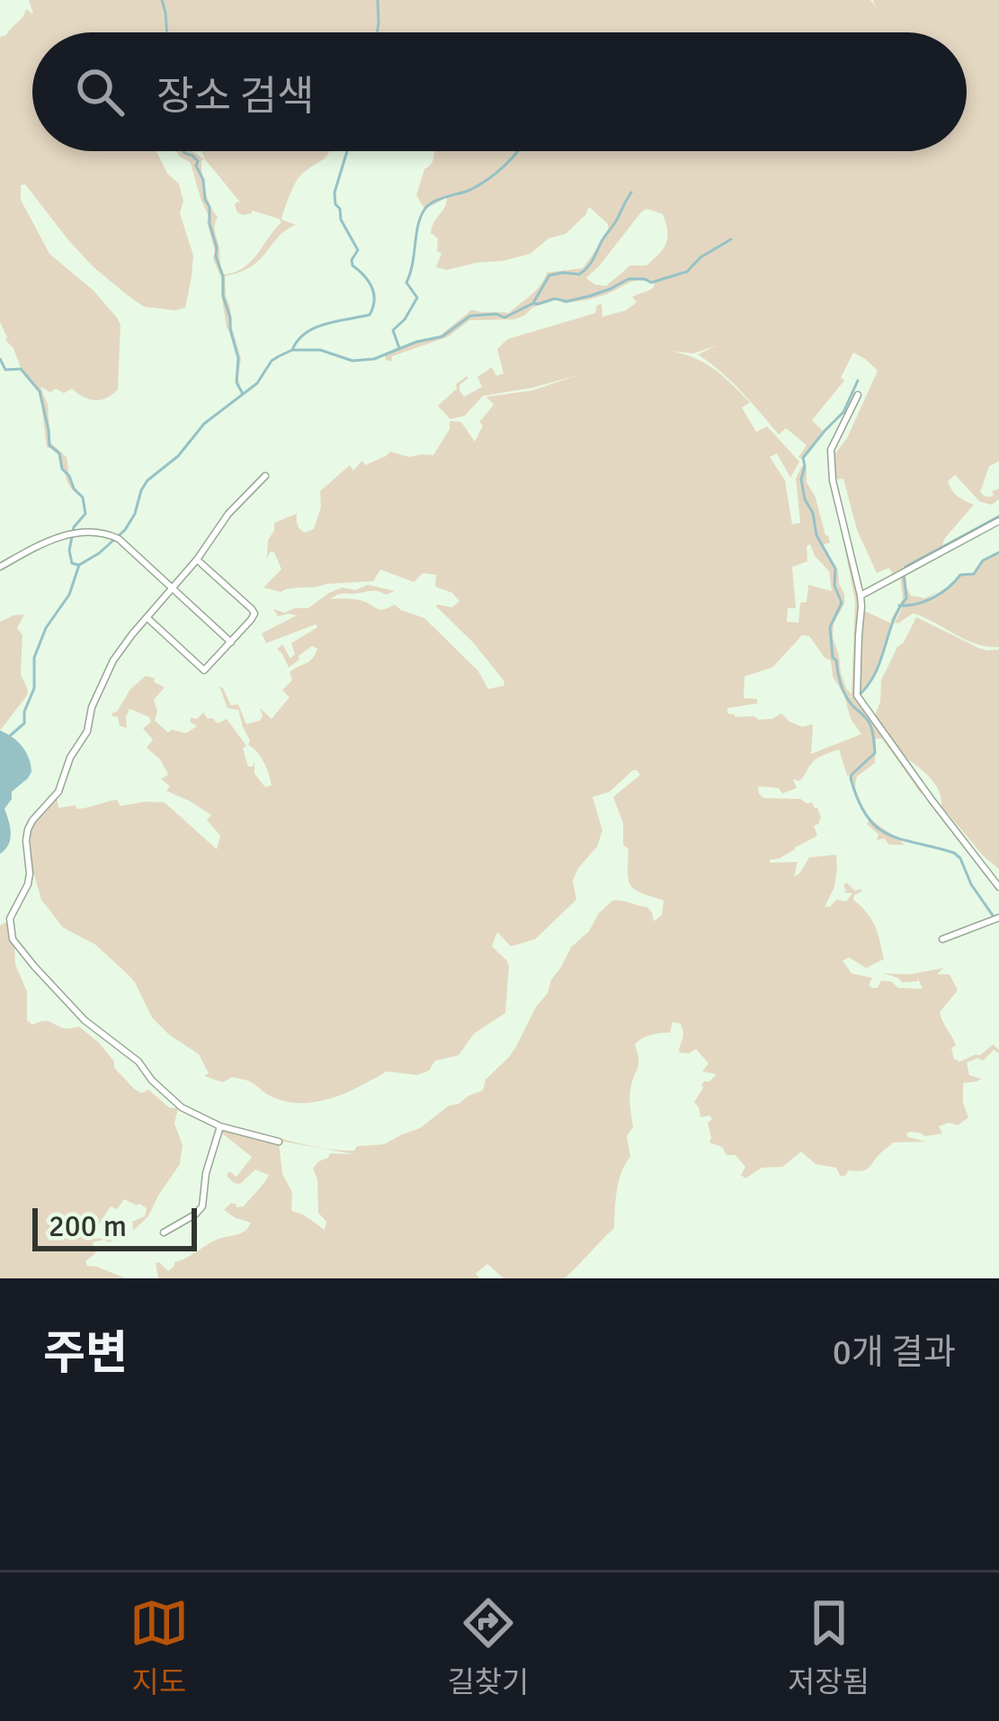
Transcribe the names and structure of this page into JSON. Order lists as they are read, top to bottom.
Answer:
{
  "scale_bar": "200 m",
  "page": {
    "search": "장소 검색",
    "scale": "200 m",
    "heading": ["주변", "0개 결과"],
    "nav": ["지도", "길찾기", "저장됨"]
  }
}
